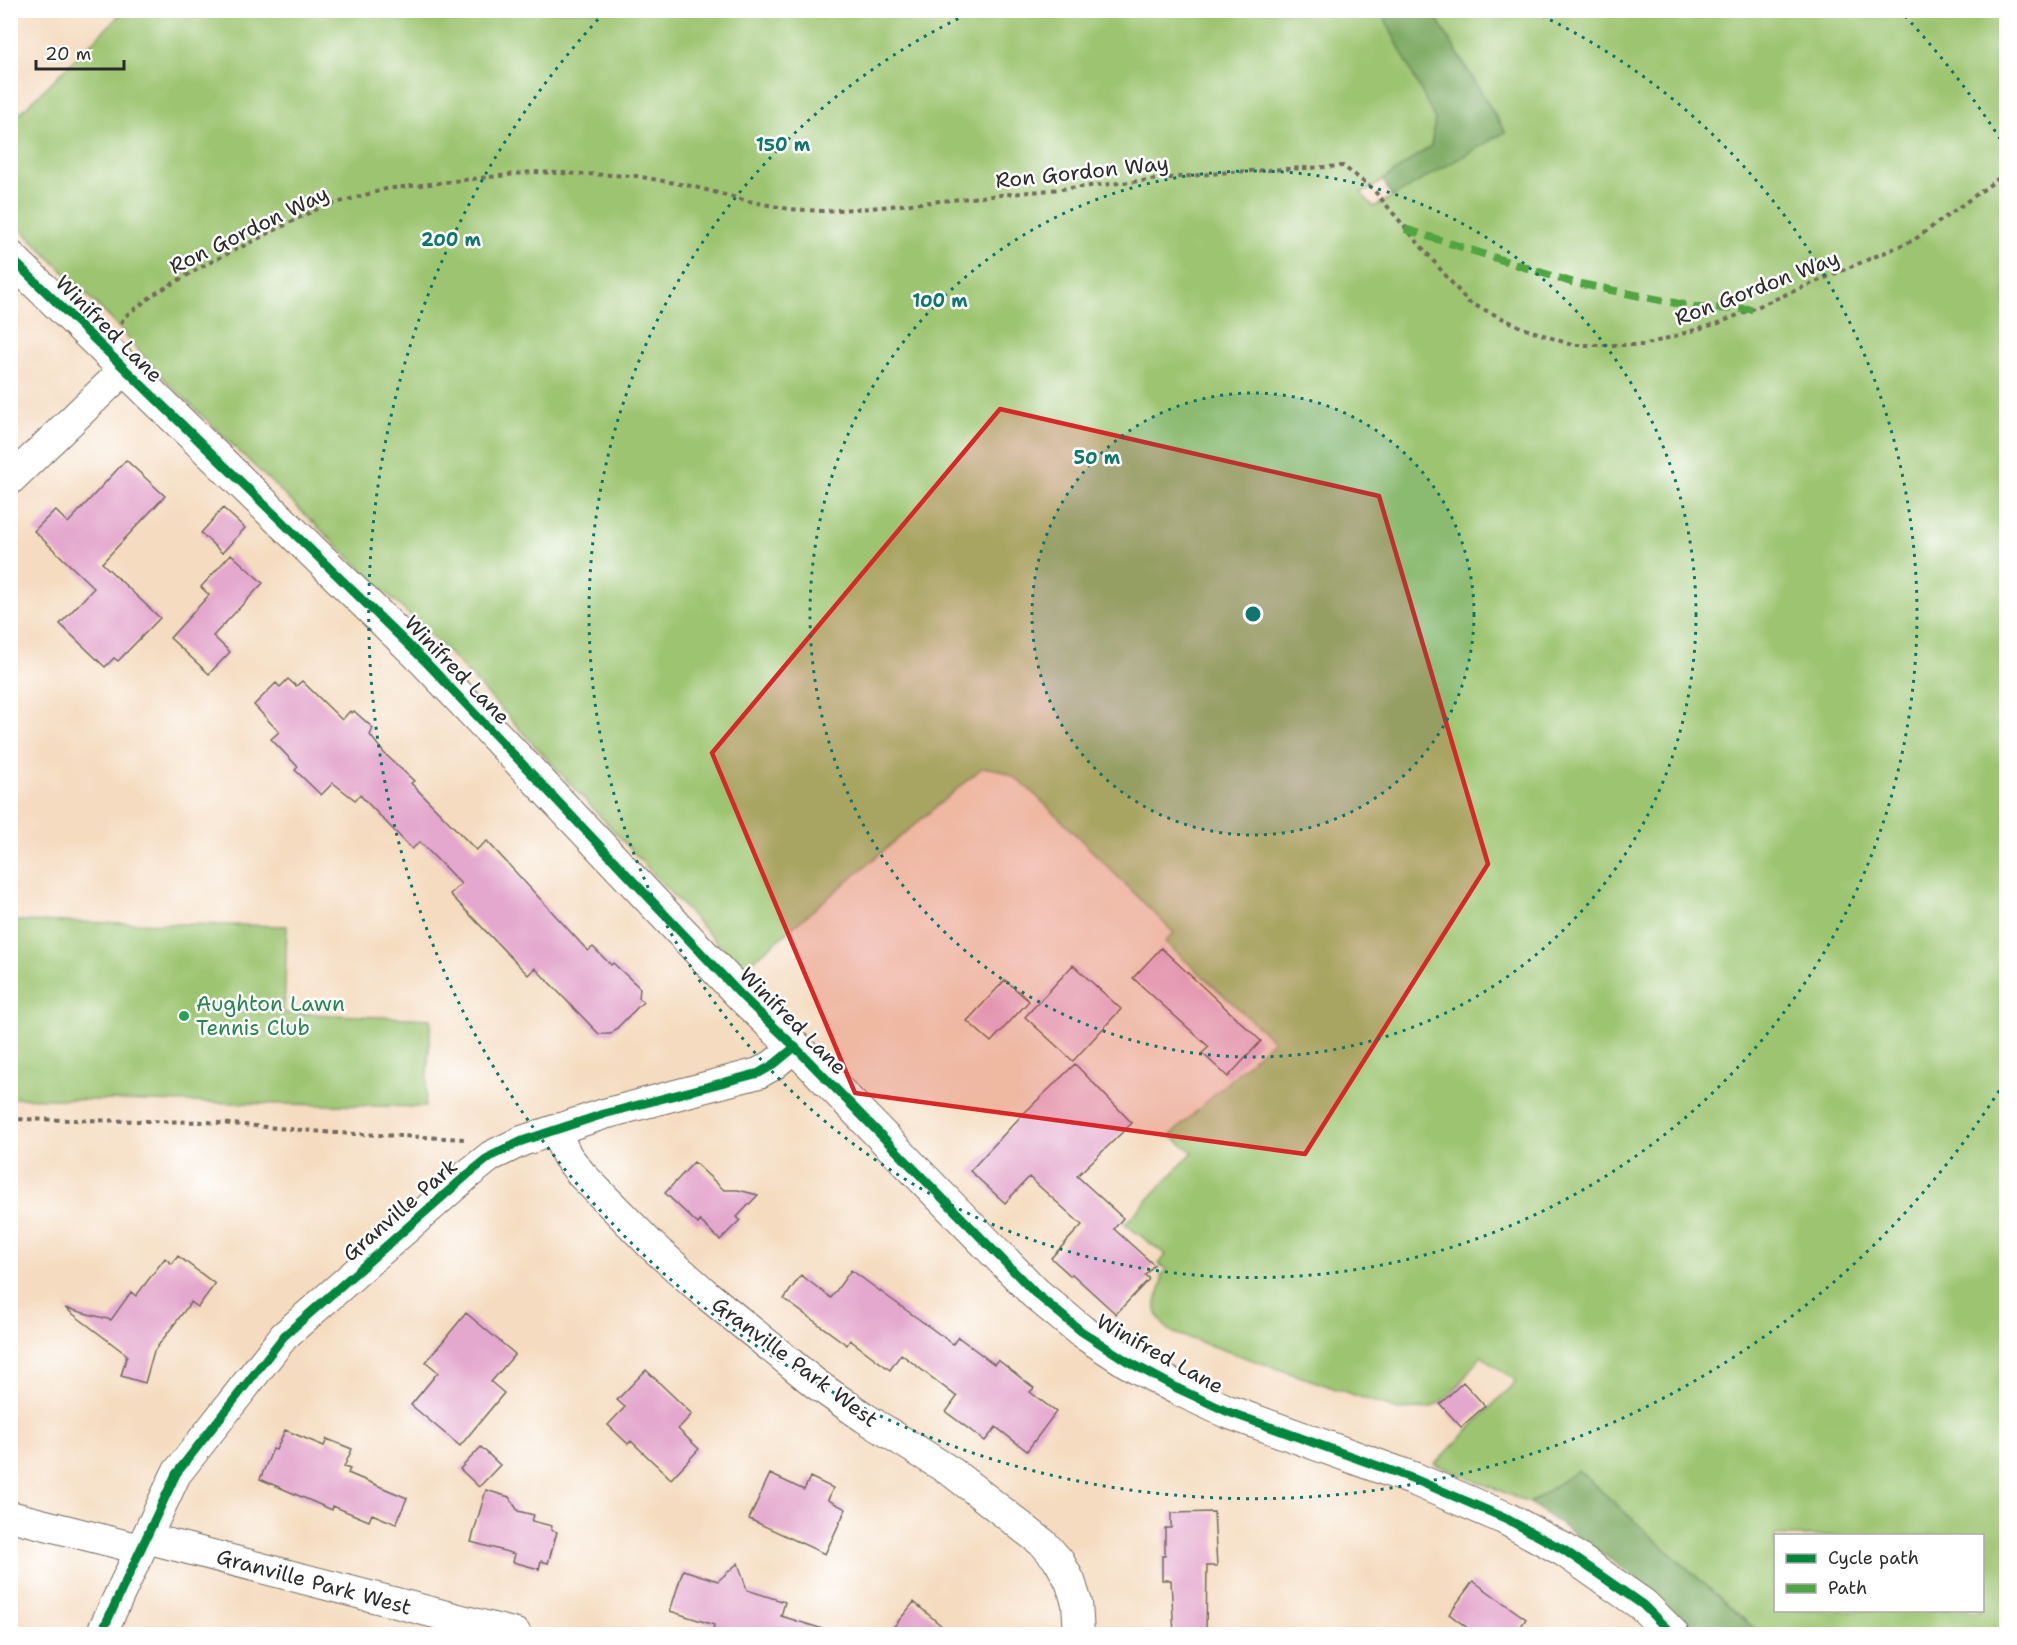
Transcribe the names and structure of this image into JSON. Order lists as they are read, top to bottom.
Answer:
{
  "streets": {
    "street": ["Winifred Lane", "Granville Park", "Granville Park West"],
    "path": ["Ron Gordon Way"]
  },
  "crossings": [
    ["Ron Gordon Way", "Winifred Lane"],
    ["Winifred Lane", "Granville Park"],
    ["Granville Park", "Granville Park West"]
  ],
  "places": ["Aughton Lawn Tennis Club"],
  "legend": ["Cycle path", "Path"],
  "scale_bar": "20 m",
  "rings": [
    "150 m",
    "200 m",
    "100 m",
    "50 m"
  ]
}
